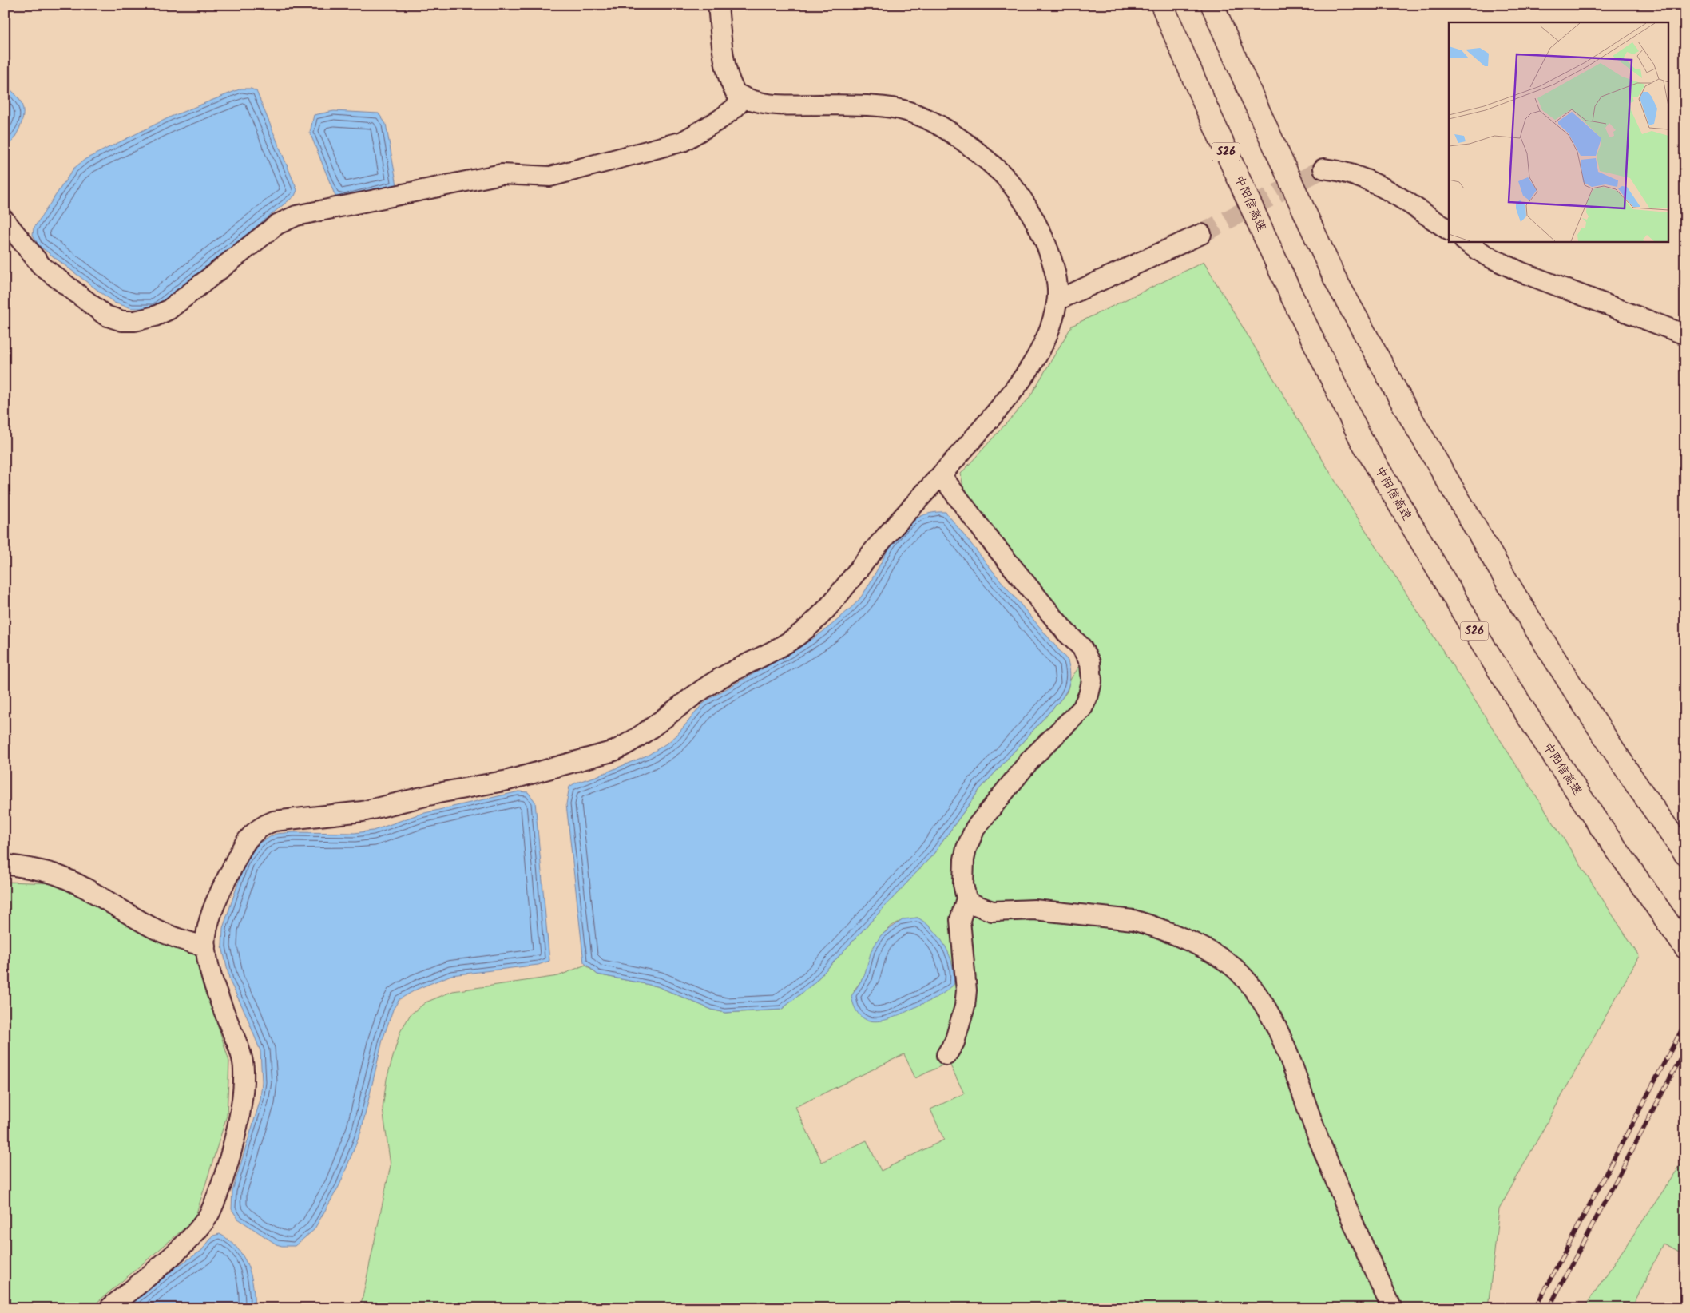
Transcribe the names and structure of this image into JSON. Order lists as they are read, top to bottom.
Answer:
{
  "streets": {
    "highway": ["S26", "中阳信高速"]
  }
}
